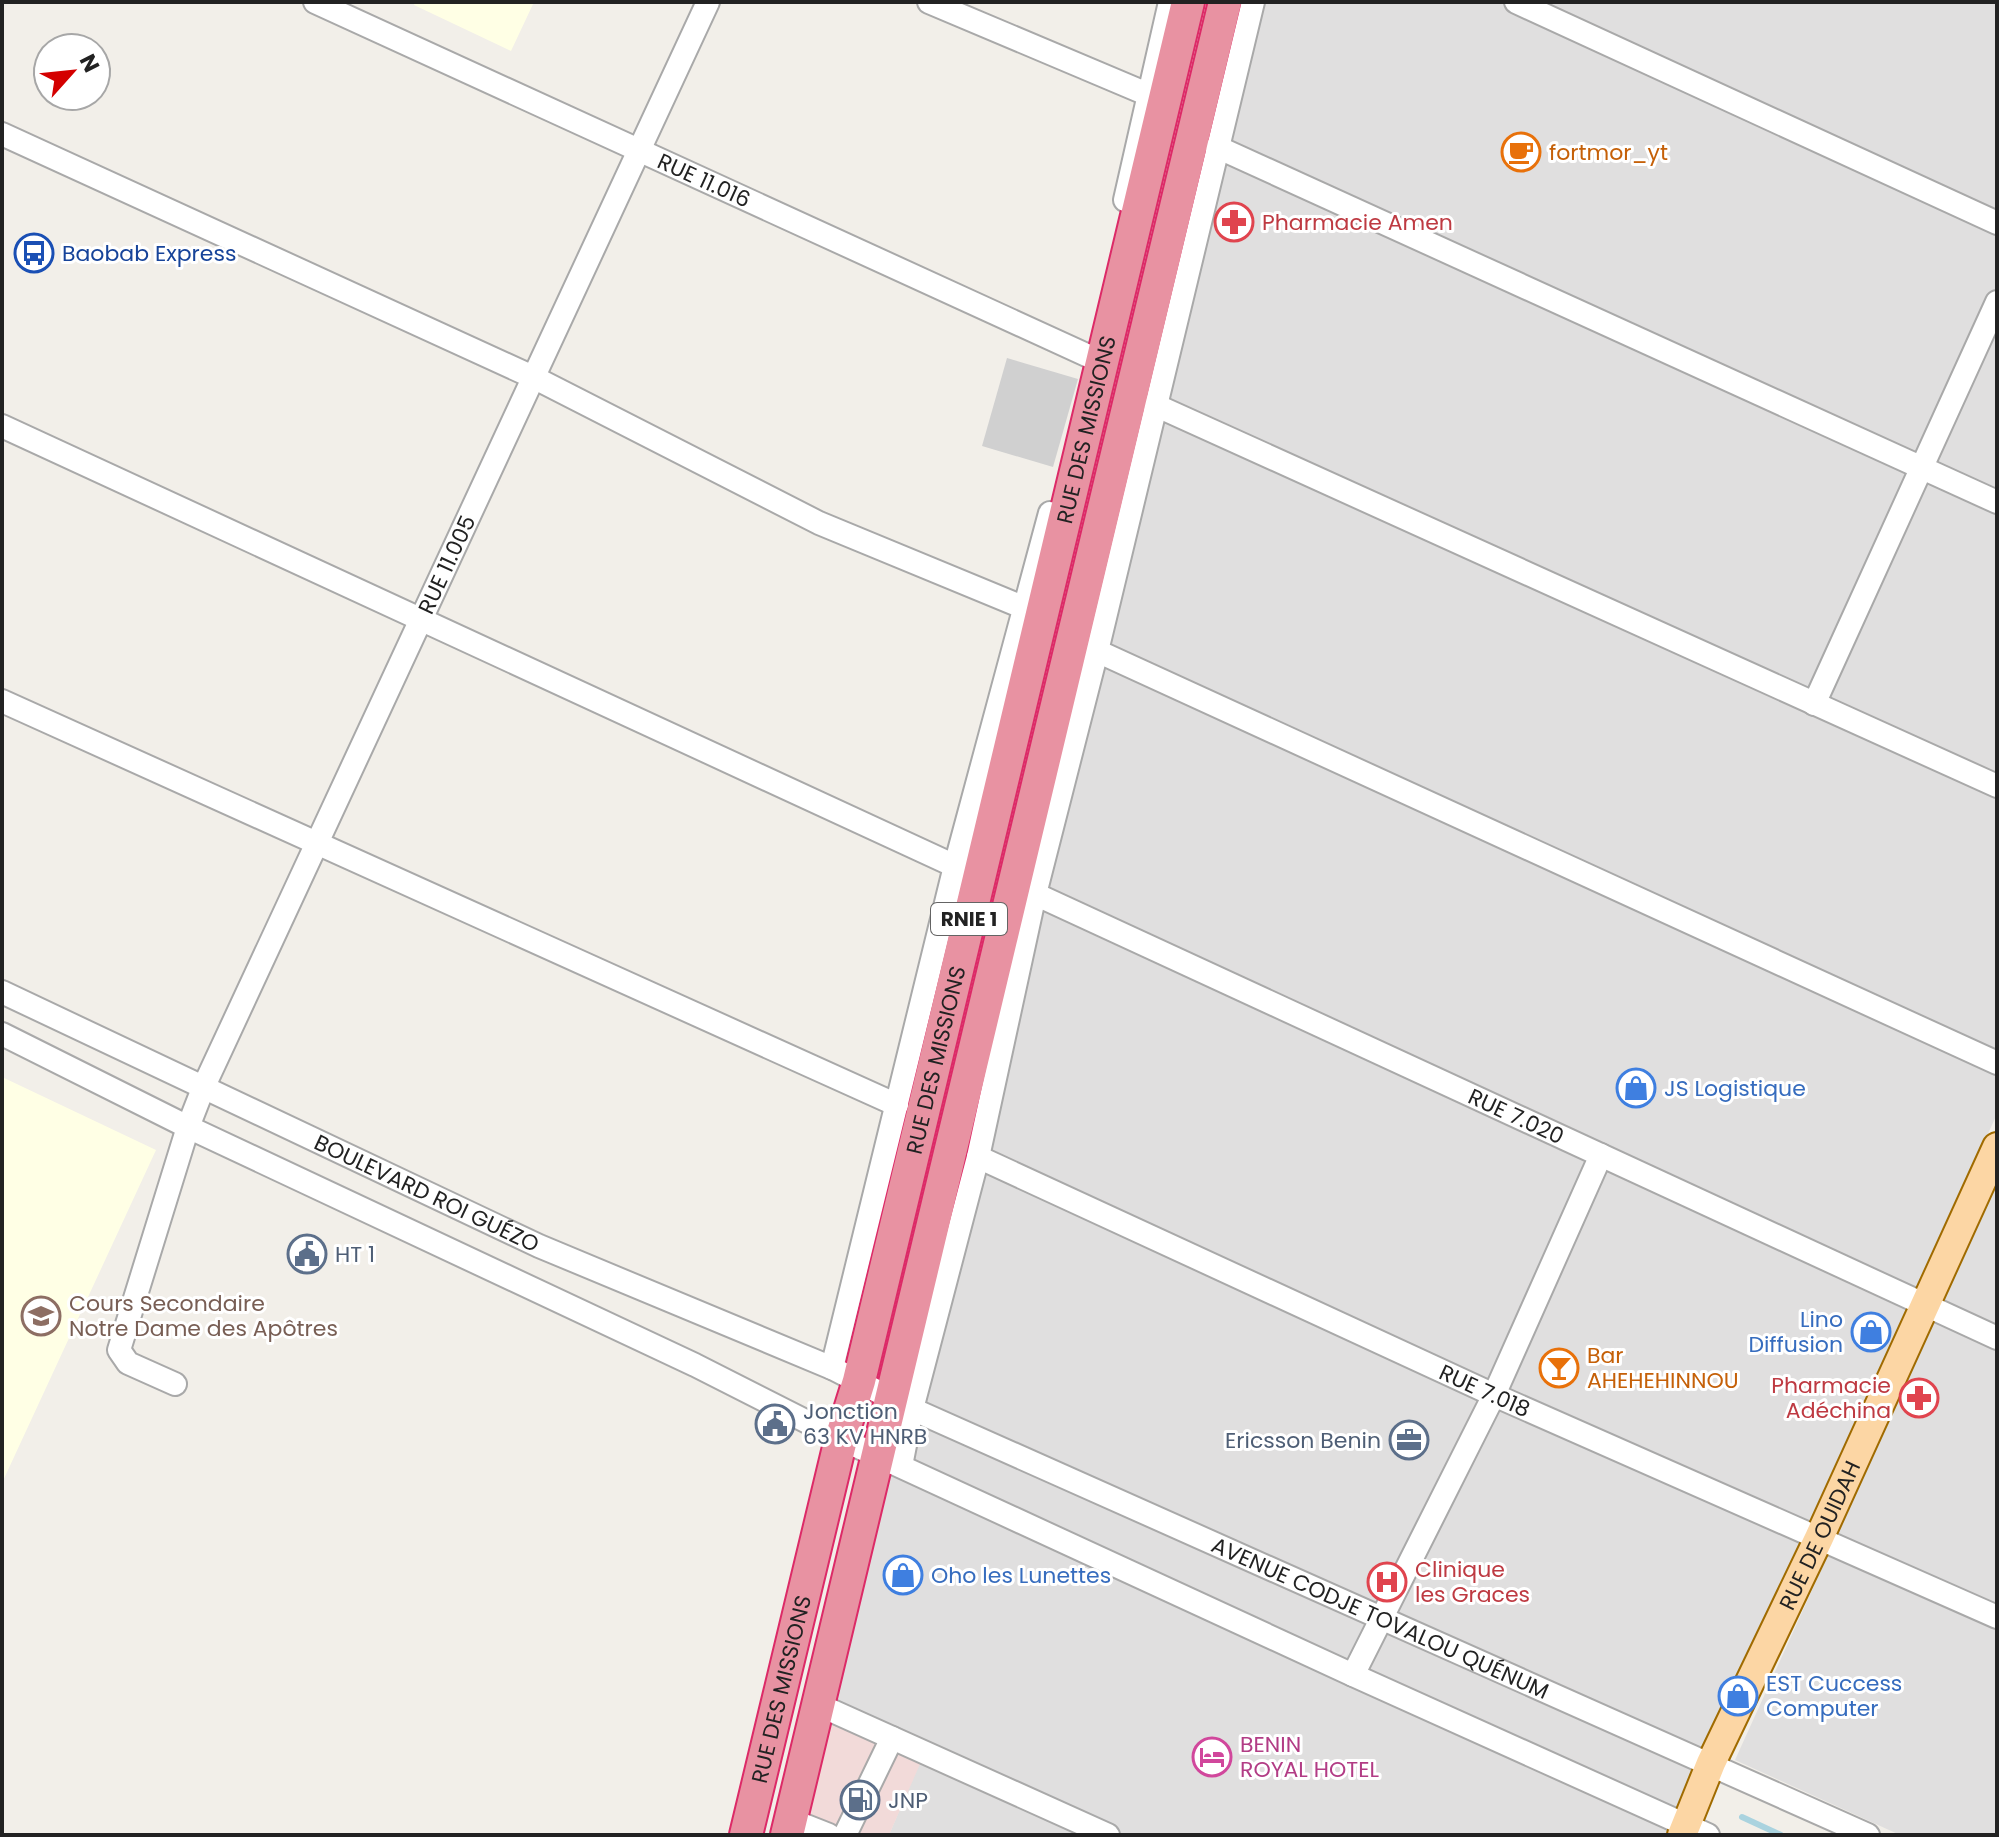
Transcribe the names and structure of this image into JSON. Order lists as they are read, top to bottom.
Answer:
{
  "streets": {
    "highway": ["RUE DES MISSIONS", "RNIE 1"],
    "main road": ["RUE DE OUIDAH"],
    "street": [
      "RUE 11.016",
      "RUE 11.005",
      "RUE 7.020",
      "BOULEVARD ROI GUÉZO",
      "RUE 7.018",
      "AVENUE CODJE TOVALOU QUÉNUM"
    ]
  },
  "crossings": [
    ["RUE 11.016", "RUE 11.005"],
    ["RUE DES MISSIONS", "BOULEVARD ROI GUÉZO"],
    ["RUE DES MISSIONS", "AVENUE CODJE TOVALOU QUÉNUM"],
    ["RUE 11.005", "BOULEVARD ROI GUÉZO"],
    ["RUE 7.020", "RUE DE OUIDAH"],
    ["BOULEVARD ROI GUÉZO", "AVENUE CODJE TOVALOU QUÉNUM"],
    ["RUE 7.018", "RUE DE OUIDAH"],
    ["RUE DE OUIDAH", "AVENUE CODJE TOVALOU QUÉNUM"]
  ],
  "places": {
    "cafe": ["fortmor_yt"],
    "pharmacy": ["Pharmacie Amen", "Pharmacie Adéchina"],
    "bus stop": ["Baobab Express"],
    "shop": [
      "JS Logistique",
      "Lino Diffusion",
      "Oho les Lunettes",
      "EST Cuccess Computer"
    ],
    "public building": ["HT 1", "Jonction 63 KV HNRB"],
    "school or university": ["Cours Secondaire Notre Dame des Apôtres"],
    "bar": ["Bar AHEHEHINNOU"],
    "office": ["Ericsson Benin"],
    "hospital": ["Clinique les Graces"],
    "hotel": ["BENIN ROYAL HOTEL"],
    "fuel station": ["JNP"]
  },
  "north": "top right"
}
